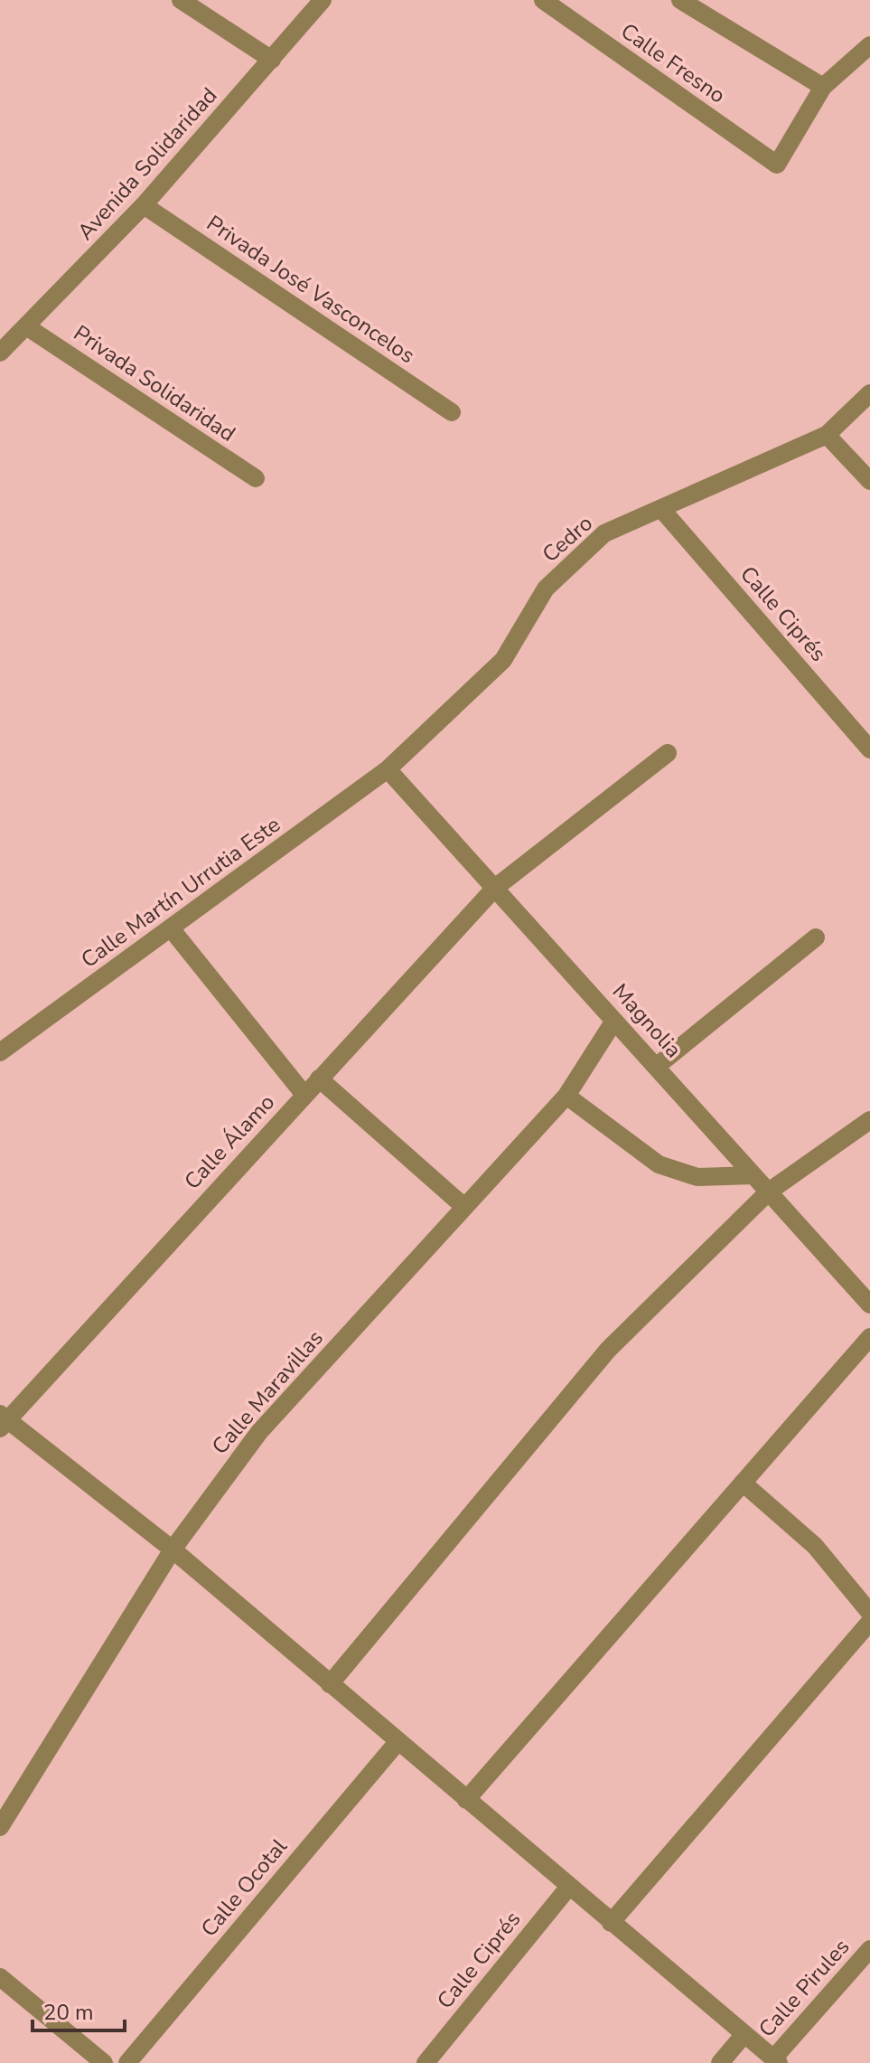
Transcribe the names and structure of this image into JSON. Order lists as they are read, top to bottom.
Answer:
{
  "streets": {
    "street": [
      "Calle Fresno",
      "Avenida Solidaridad",
      "Privada José Vasconcelos",
      "Privada Solidaridad",
      "Cedro",
      "Calle Ciprés",
      "Calle Martín Urrutia Este",
      "Magnolia",
      "Calle Álamo",
      "Calle Maravillas",
      "Calle Ocotal",
      "Calle Pirules"
    ]
  },
  "crossings": [
    ["Avenida Solidaridad", "Privada José Vasconcelos"],
    ["Avenida Solidaridad", "Privada Solidaridad"],
    ["Cedro", "Calle Ciprés"],
    ["Cedro", "Calle Martín Urrutia Este"],
    ["Cedro", "Magnolia"],
    ["Calle Martín Urrutia Este", "Magnolia"],
    ["Magnolia", "Calle Álamo"],
    ["Magnolia", "Calle Maravillas"]
  ],
  "scale_bar": "20 m"
}
